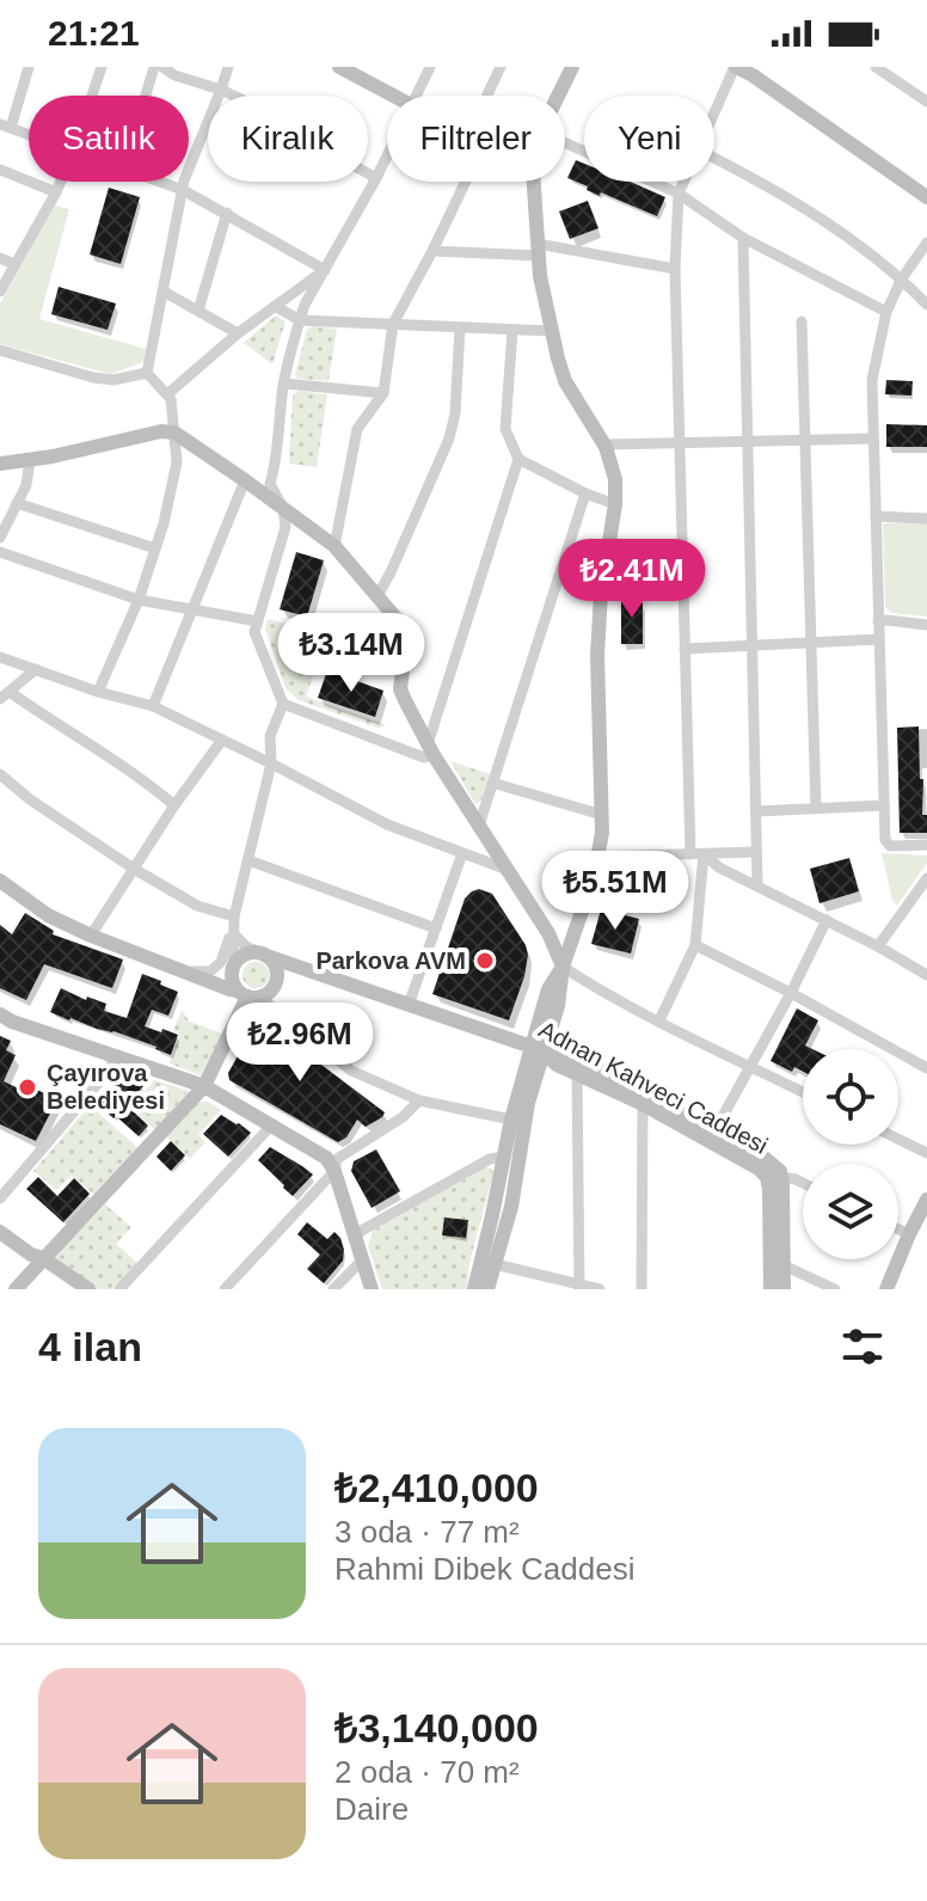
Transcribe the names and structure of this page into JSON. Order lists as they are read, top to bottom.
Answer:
{
  "streets": {
    "street": ["Adnan Kahveci Caddesi"]
  },
  "places": ["Parkova AVM", "Çayırova Belediyesi"],
  "page": {
    "status": "21:21",
    "chip": [
      "Satılık",
      "Kiralık",
      "Filtreler",
      "Yeni"
    ],
    "price": [
      "₺2.41M",
      "₺3.14M",
      "₺5.51M",
      "₺2.96M"
    ],
    "heading": "4 ilan",
    "list": [
      {
        "name": "₺2,410,000",
        "note": "3 oda · 77 m² · Rahmi Dibek Caddesi"
      },
      {
        "name": "₺3,140,000",
        "note": "2 oda · 70 m² · Daire"
      }
    ]
  }
}
